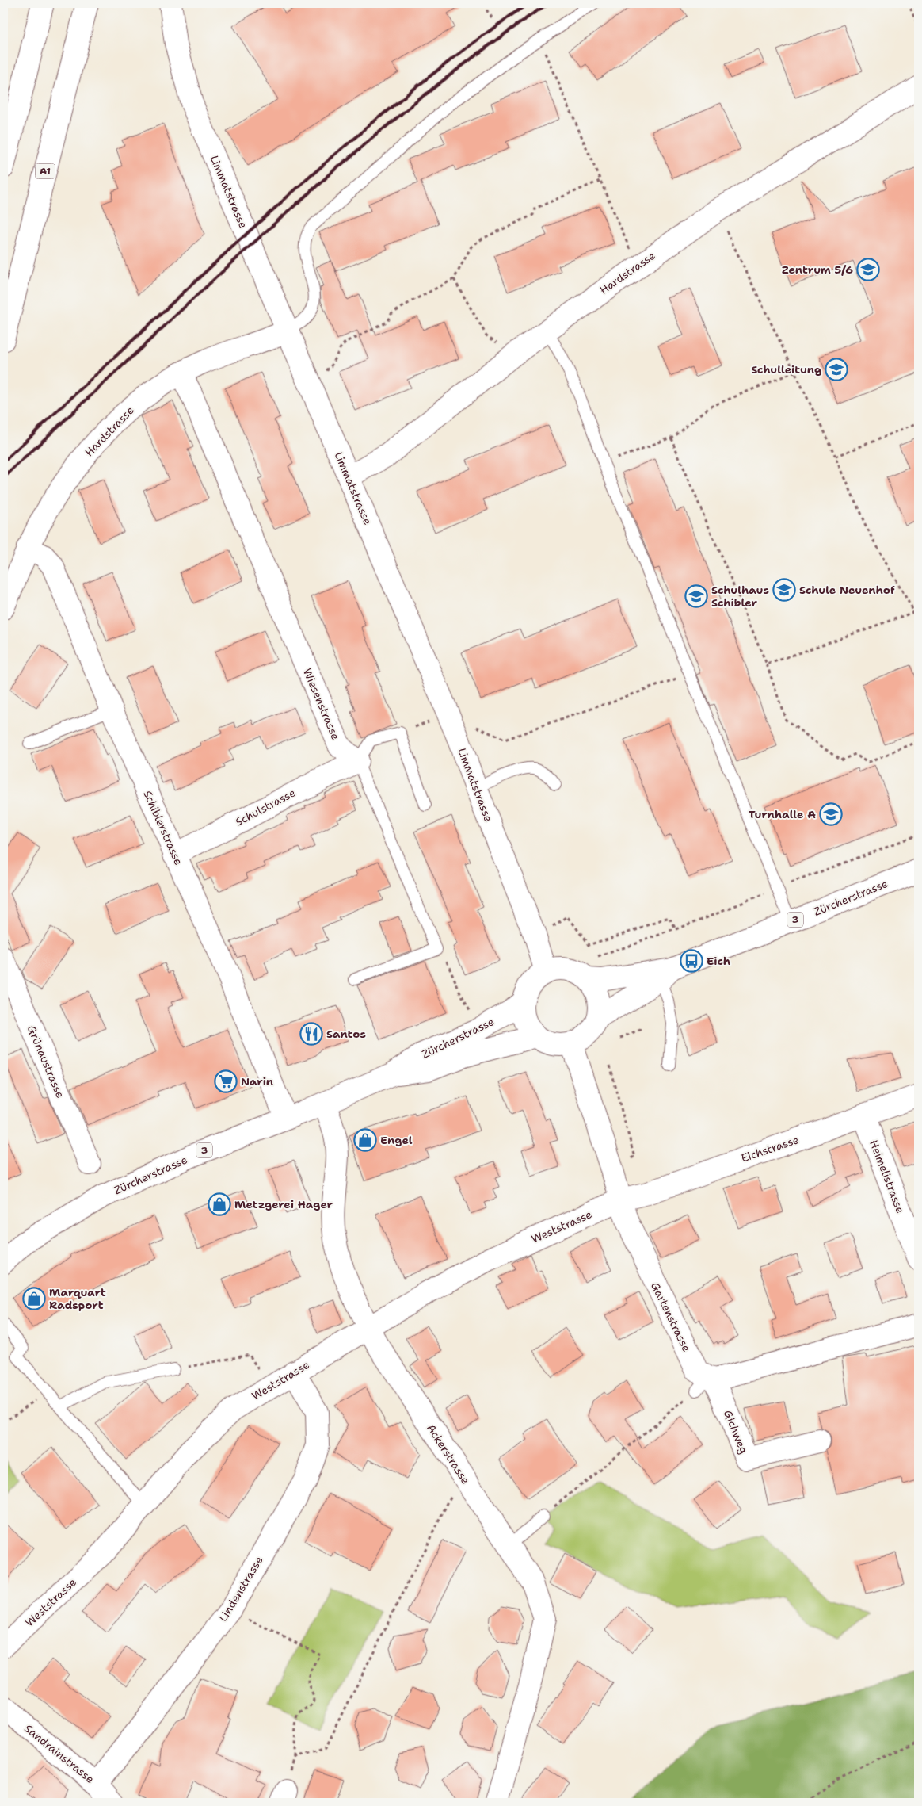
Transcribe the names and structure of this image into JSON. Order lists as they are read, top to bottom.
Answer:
{
  "streets": {
    "main road": [
      "A1",
      "Limmatstrasse",
      "Hardstrasse",
      "Wiesenstrasse",
      "Schulstrasse",
      "Schiblerstrasse",
      "Zürcherstrasse",
      "3",
      "Grünaustrasse",
      "Eichstrasse",
      "Heimelistrasse",
      "Weststrasse",
      "Gartenstrasse",
      "Gichweg",
      "Ackerstrasse",
      "Lindenstrasse",
      "Sandrainstrasse"
    ]
  },
  "crossings": [
    ["Limmatstrasse", "Hardstrasse"],
    ["Limmatstrasse", "Zürcherstrasse"],
    ["Limmatstrasse", "Gartenstrasse"],
    ["Hardstrasse", "Wiesenstrasse"],
    ["Hardstrasse", "Schiblerstrasse"],
    ["Wiesenstrasse", "Schulstrasse"],
    ["Schulstrasse", "Schiblerstrasse"],
    ["Schiblerstrasse", "Zürcherstrasse"],
    ["Zürcherstrasse", "Gartenstrasse"],
    ["Zürcherstrasse", "Ackerstrasse"],
    ["Eichstrasse", "Heimelistrasse"],
    ["Eichstrasse", "Weststrasse"],
    ["Eichstrasse", "Gartenstrasse"],
    ["Weststrasse", "Gartenstrasse"],
    ["Weststrasse", "Ackerstrasse"],
    ["Weststrasse", "Lindenstrasse"],
    ["Gartenstrasse", "Gichweg"],
    ["Lindenstrasse", "Sandrainstrasse"]
  ],
  "places": {
    "school or university": [
      "Zentrum 5/6",
      "Schulleitung",
      "Schule Neuenhof",
      "Schulhaus Schibler",
      "Turnhalle A"
    ],
    "bus stop": ["Eich"],
    "restaurant": ["Santos"],
    "supermarket": ["Narin"],
    "shop": ["Engel", "Metzgerei Hager", "Marquart Radsport"]
  }
}
